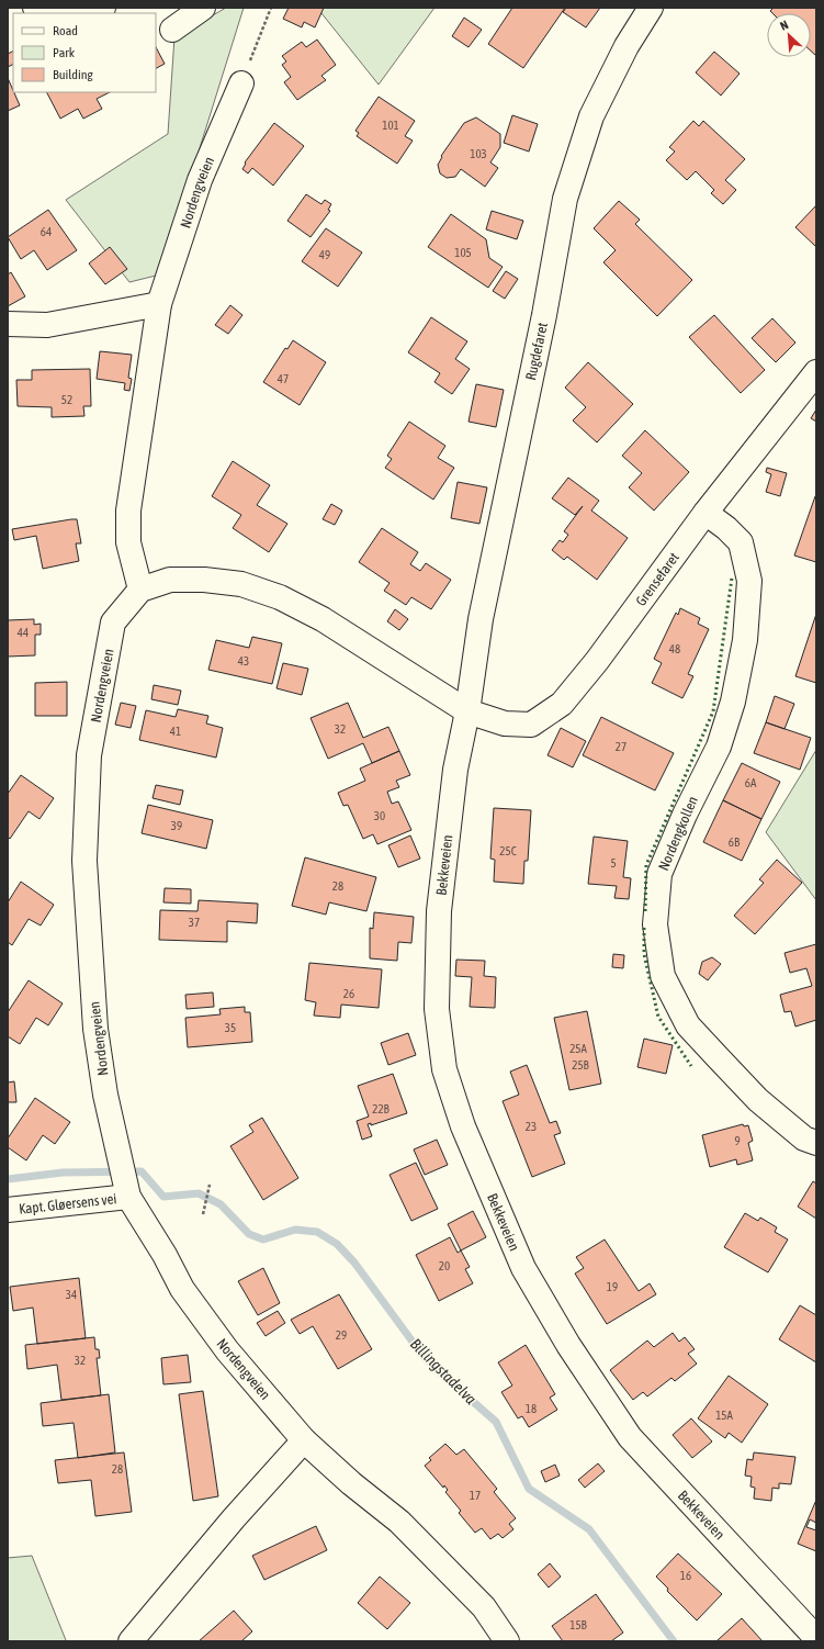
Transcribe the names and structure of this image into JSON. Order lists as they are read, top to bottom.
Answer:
{
  "streets": {
    "street": [
      "Nordengveien",
      "Rugdefaret",
      "Grensefaret",
      "Nordengkollen",
      "Bekkeveien",
      "Kapt. Gløersens vei"
    ]
  },
  "crossings": [
    ["Nordengveien", "Rugdefaret"],
    ["Nordengveien", "Grensefaret"],
    ["Nordengveien", "Bekkeveien"],
    ["Nordengveien", "Kapt. Gløersens vei"],
    ["Rugdefaret", "Grensefaret"],
    ["Rugdefaret", "Bekkeveien"],
    ["Grensefaret", "Nordengkollen"],
    ["Grensefaret", "Bekkeveien"]
  ],
  "water": ["Billingstadelva"],
  "house_numbers": [
    "101",
    "103",
    "64",
    "105",
    "49",
    "47",
    "52",
    "44",
    "48",
    "43",
    "32",
    "41",
    "27",
    "6A",
    "30",
    "39",
    "6B",
    "25C",
    "5",
    "28",
    "37",
    "26",
    "35",
    "25A",
    "25B",
    "22B",
    "23",
    "9",
    "20",
    "19",
    "34",
    "29",
    "32",
    "18",
    "15A",
    "28",
    "17",
    "16",
    "15B"
  ],
  "legend": ["Road", "Park", "Building"],
  "north": "top left"
}
